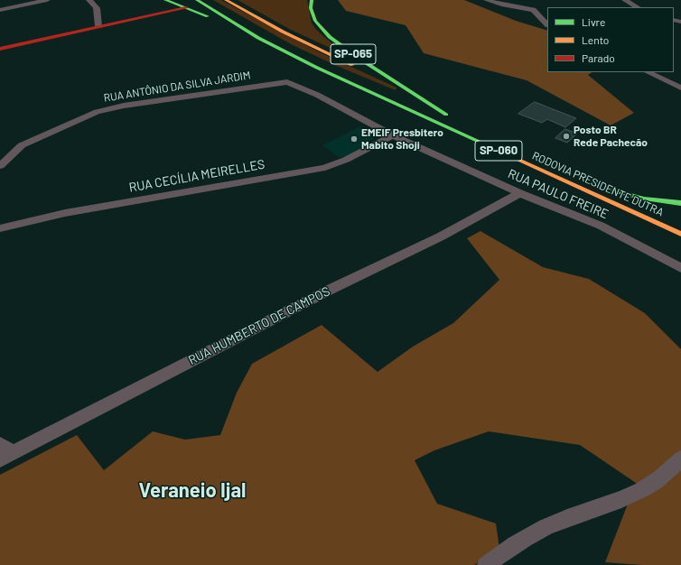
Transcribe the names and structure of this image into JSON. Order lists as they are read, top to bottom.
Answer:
{
  "streets": {
    "main road": ["SP-065", "SP-060", "RODOVIA PRESIDENTE DUTRA"],
    "street": [
      "RUA ANTÔNIO DA SILVA JARDIM",
      "RUA CECÍLIA MEIRELLES",
      "RUA PAULO FREIRE",
      "RUA HUMBERTO DE CAMPOS"
    ]
  },
  "crossings": [
    ["RUA ANTÔNIO DA SILVA JARDIM", "RUA PAULO FREIRE"],
    ["SP-060", "RODOVIA PRESIDENTE DUTRA"],
    ["RUA CECÍLIA MEIRELLES", "RUA PAULO FREIRE"],
    ["RUA PAULO FREIRE", "RUA HUMBERTO DE CAMPOS"]
  ],
  "districts": ["Veraneio Ijal"],
  "places": ["Posto BR Rede Pachecão", "EMEIF Presbitero Mabito Shoji"],
  "legend": ["Livre", "Lento", "Parado"]
}
